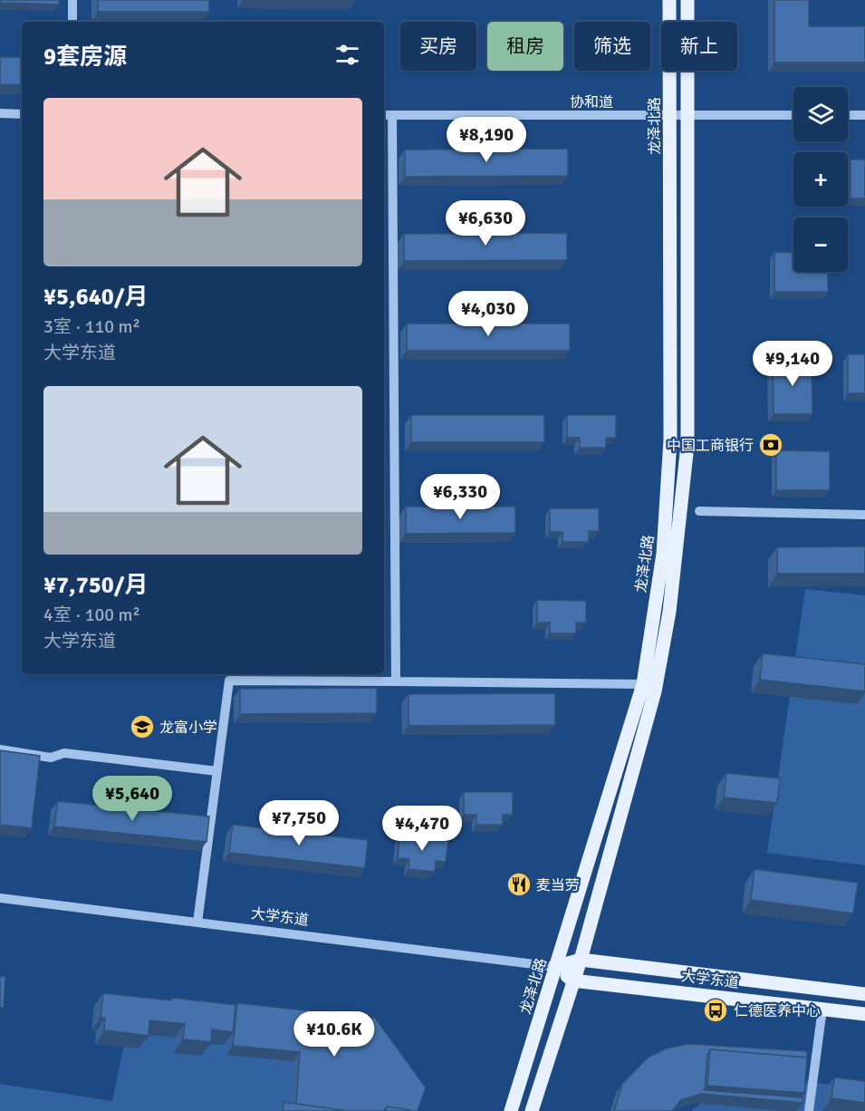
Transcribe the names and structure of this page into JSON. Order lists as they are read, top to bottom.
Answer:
{
  "streets": {
    "main road": ["龙泽北路", "大学东道"],
    "street": ["协和道"]
  },
  "crossings": [
    ["协和道", "龙泽北路"],
    ["龙泽北路", "大学东道"]
  ],
  "places": {
    "bank": ["中国工商银行"],
    "school or university": ["龙富小学"],
    "restaurant": ["麦当劳"],
    "bus stop": ["仁德医养中心"]
  },
  "page": {
    "chip": [
      "买房",
      "租房",
      "筛选",
      "新上"
    ],
    "heading": "9套房源",
    "map_buttons": ["+", "−"],
    "list": [
      {
        "name": "¥5,640/月",
        "note": "3室 · 110 m² · 大学东道"
      },
      {
        "name": "¥7,750/月",
        "note": "4室 · 100 m² · 大学东道"
      }
    ],
    "price": [
      "¥8,190",
      "¥6,630",
      "¥4,030",
      "¥9,140",
      "¥6,330",
      "¥5,640",
      "¥7,750",
      "¥4,470",
      "¥10.6K"
    ]
  }
}
